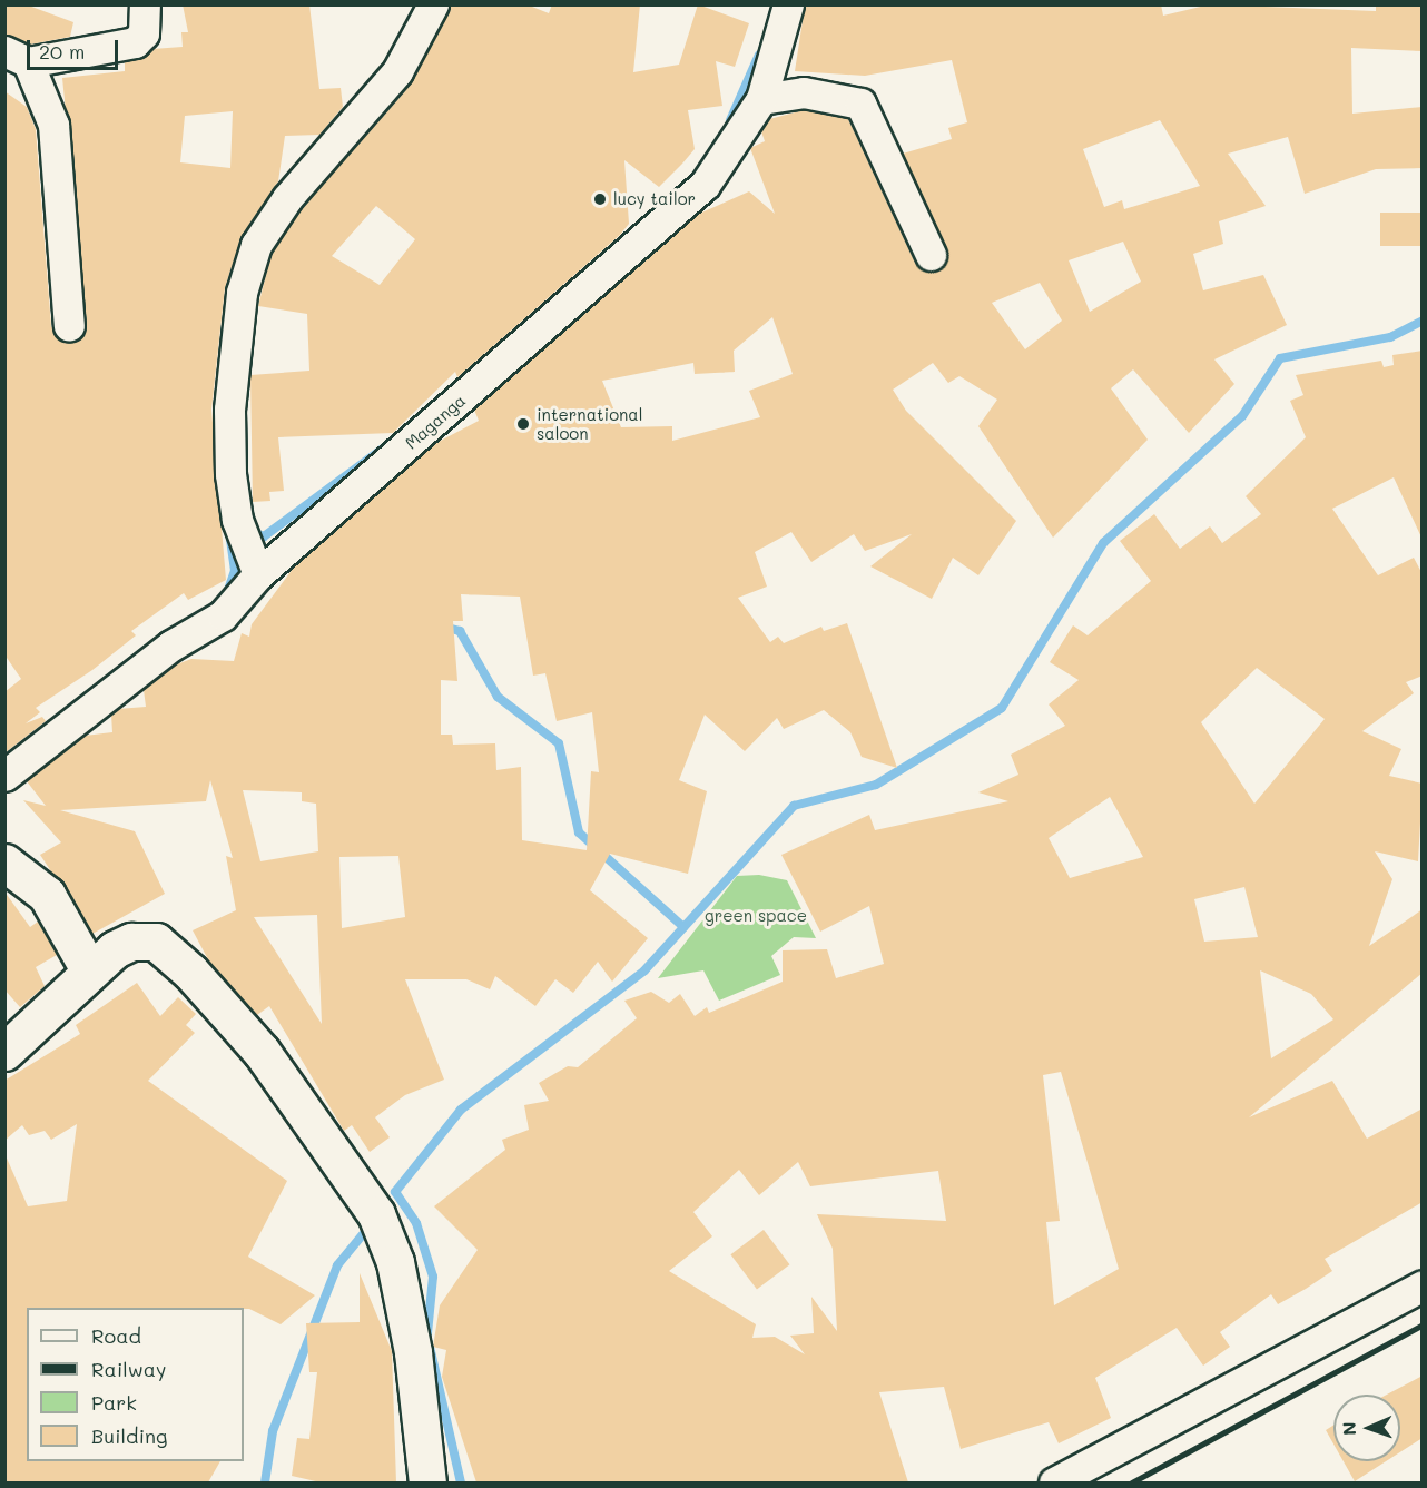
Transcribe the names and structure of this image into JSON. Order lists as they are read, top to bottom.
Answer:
{
  "streets": {
    "street": ["Maganga"]
  },
  "parks": ["green space"],
  "places": ["lucy tailor", "international saloon"],
  "legend": [
    "Road",
    "Railway",
    "Park",
    "Building"
  ],
  "scale_bar": "20 m",
  "north": "left"
}
